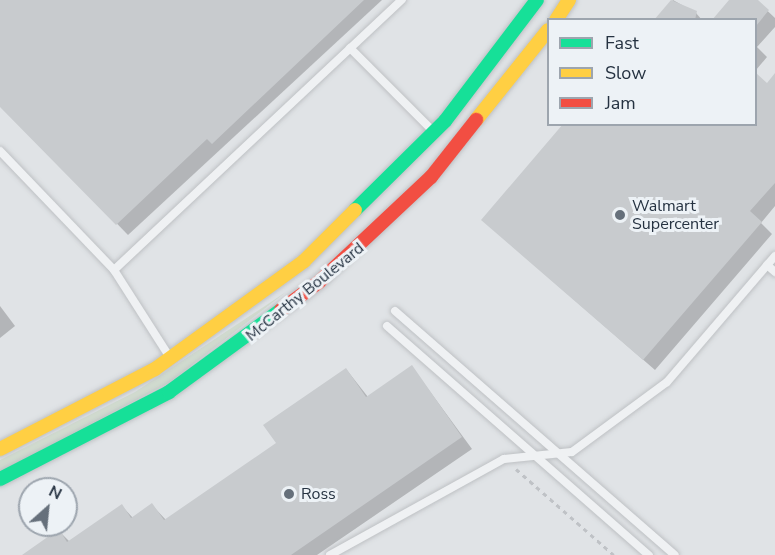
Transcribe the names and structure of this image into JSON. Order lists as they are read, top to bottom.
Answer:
{
  "streets": {
    "main road": ["McCarthy Boulevard"]
  },
  "places": ["Walmart Supercenter", "Ross"],
  "legend": ["Fast", "Slow", "Jam"],
  "north": "top right"
}
